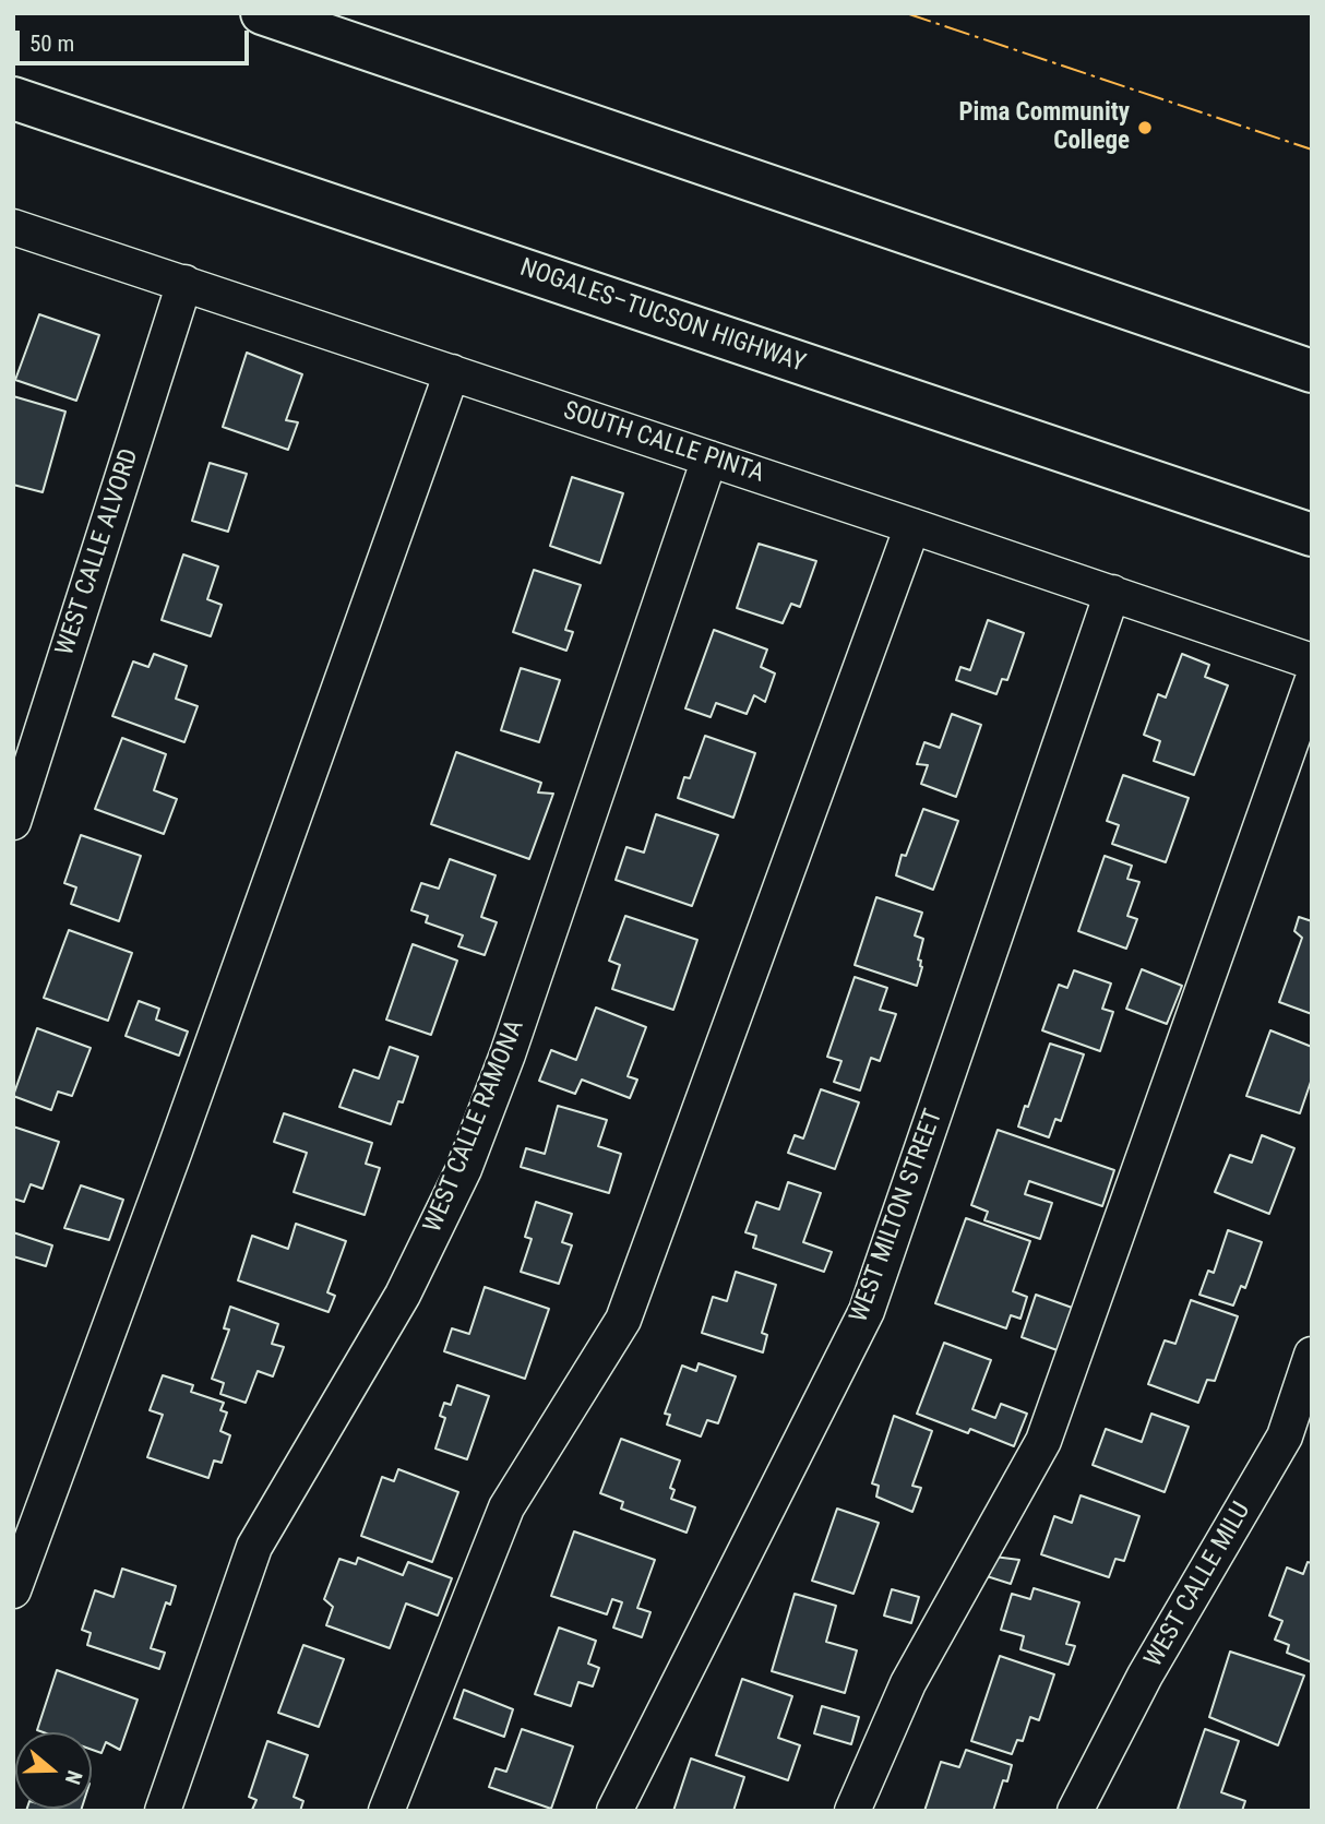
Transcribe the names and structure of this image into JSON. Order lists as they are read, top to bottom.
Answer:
{
  "streets": {
    "highway": ["NOGALES–TUCSON HIGHWAY"],
    "street": [
      "SOUTH CALLE PINTA",
      "WEST CALLE ALVORD",
      "WEST CALLE RAMONA",
      "WEST MILTON STREET",
      "WEST CALLE MILU"
    ]
  },
  "crossings": [
    ["SOUTH CALLE PINTA", "WEST CALLE ALVORD"],
    ["SOUTH CALLE PINTA", "WEST CALLE RAMONA"],
    ["SOUTH CALLE PINTA", "WEST MILTON STREET"]
  ],
  "places": ["Pima Community College"],
  "scale_bar": "50 m",
  "north": "right"
}
